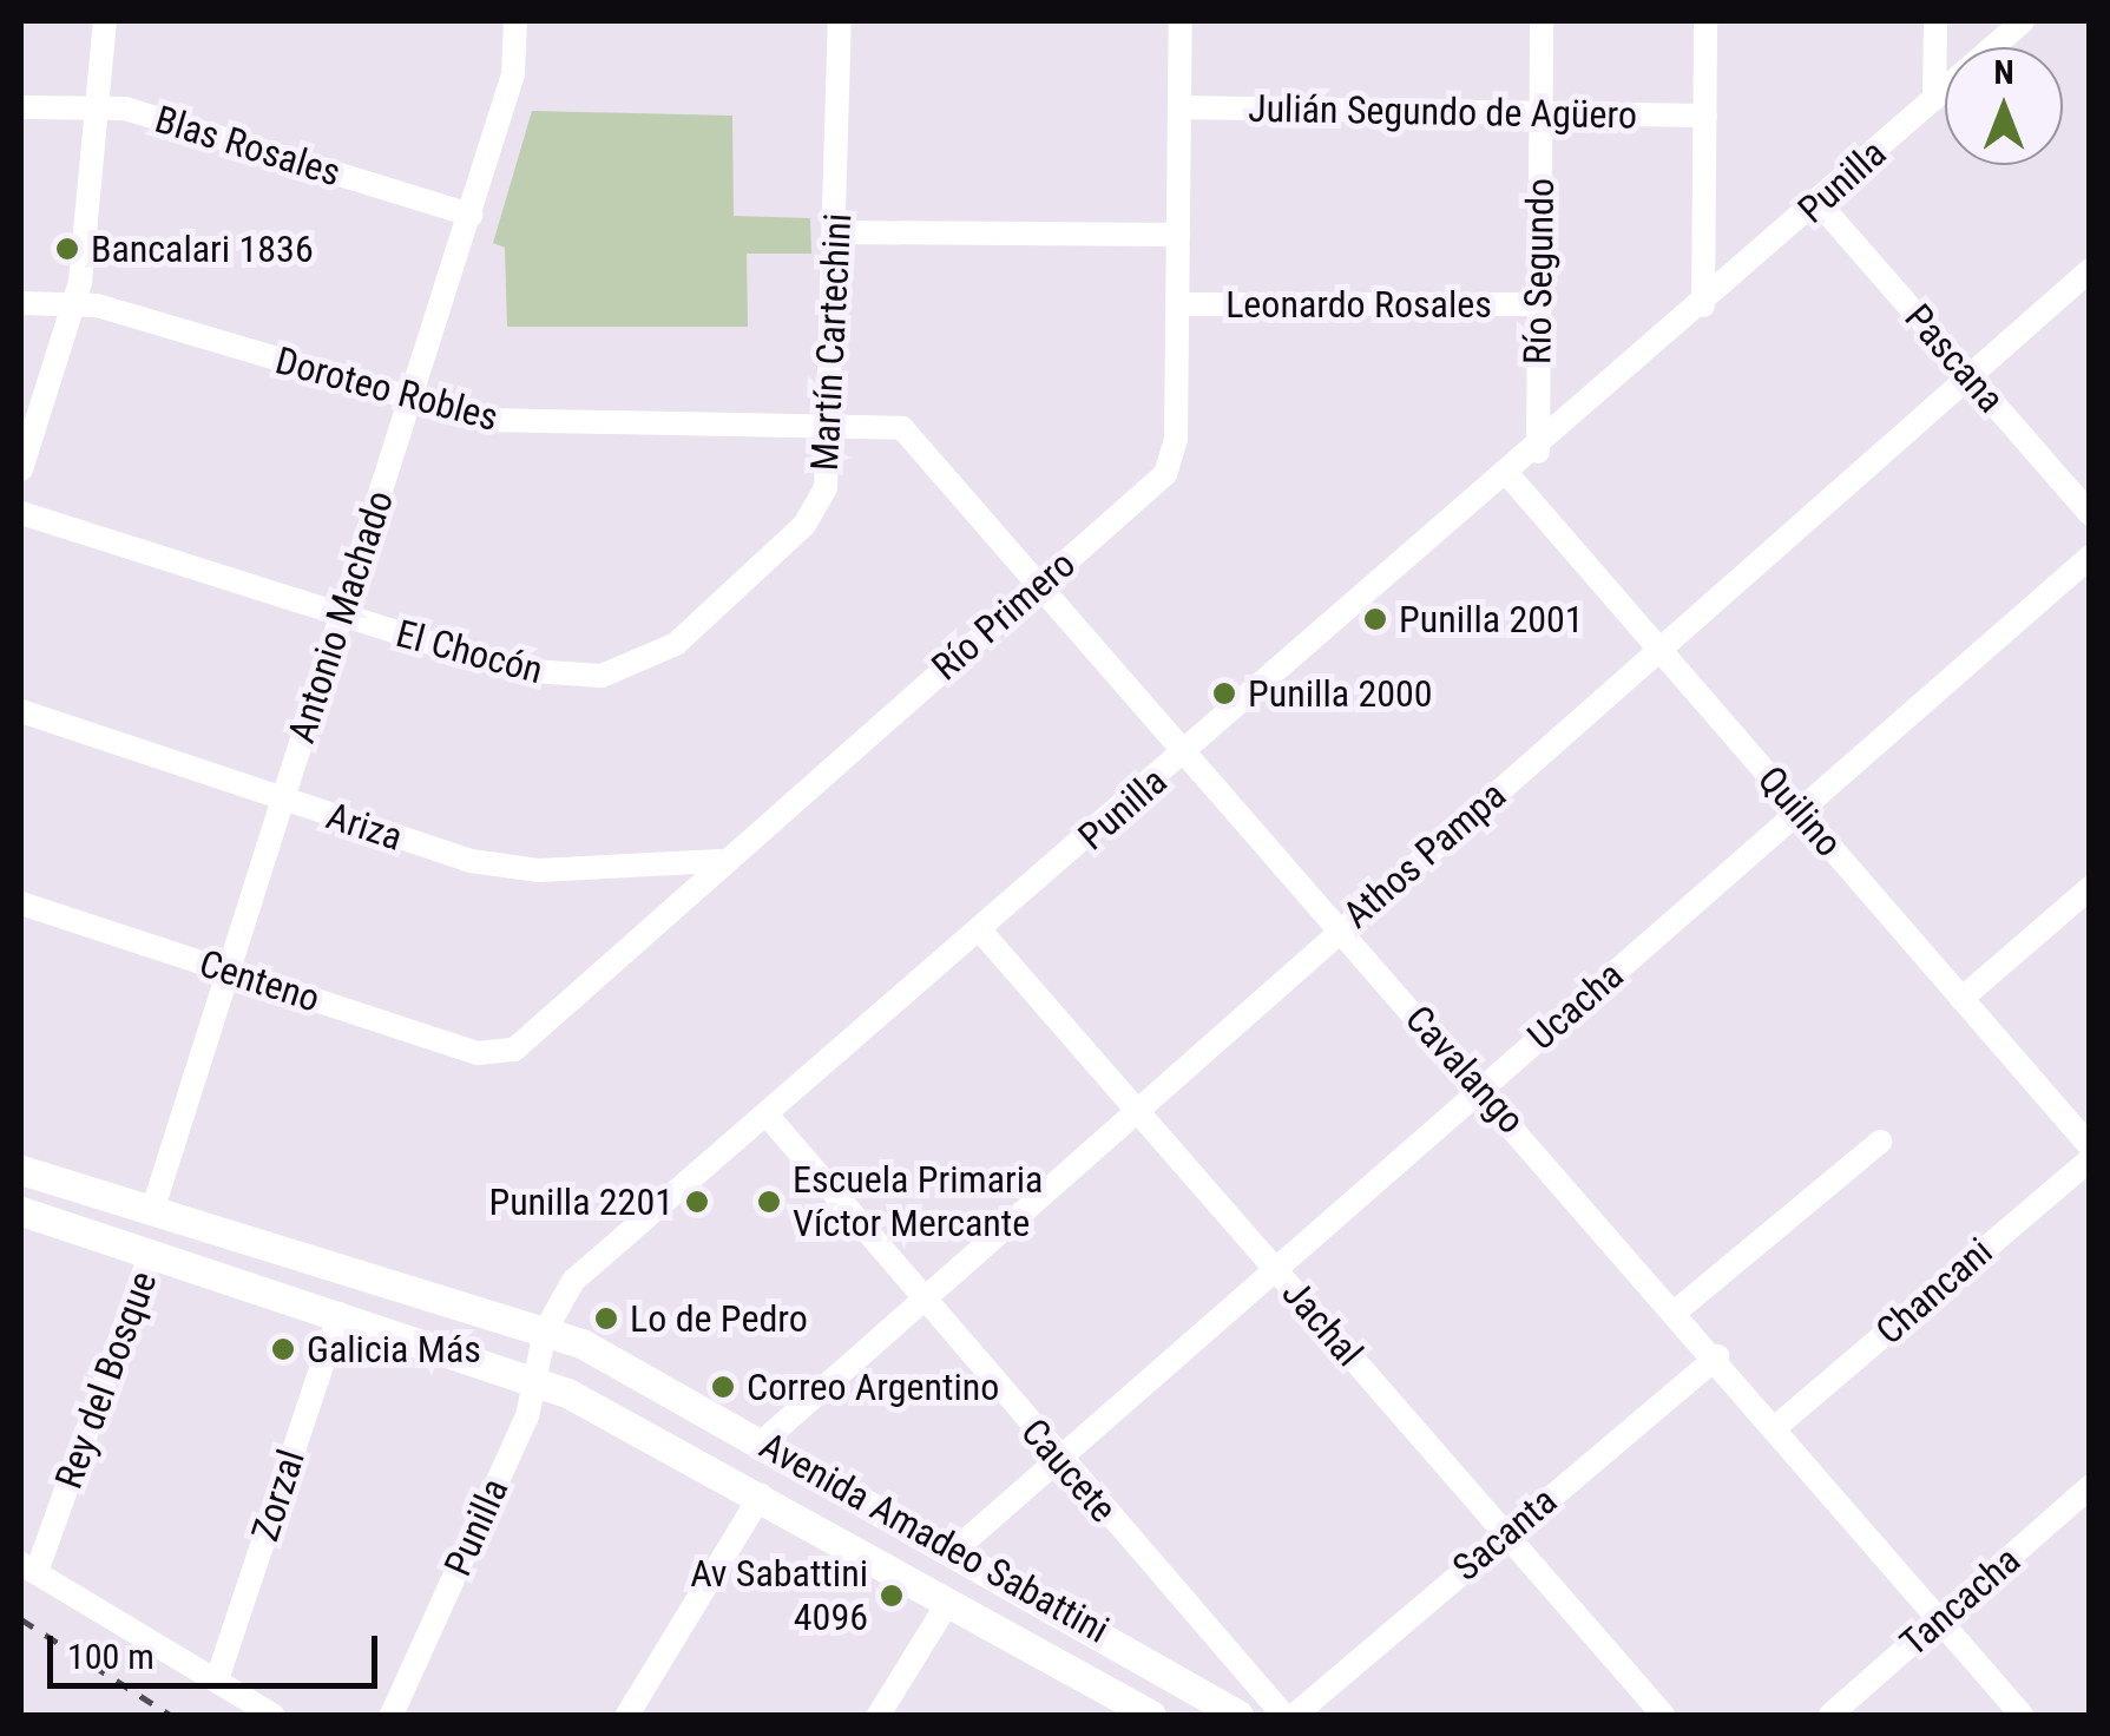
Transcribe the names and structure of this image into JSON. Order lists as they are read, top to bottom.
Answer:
{
  "streets": {
    "main road": ["Avenida Amadeo Sabattini"],
    "street": [
      "Julián Segundo de Agüero",
      "Blas Rosales",
      "Punilla",
      "Río Segundo",
      "Leonardo Rosales",
      "Martín Cartechini",
      "Pascana",
      "Doroteo Robles",
      "Río Primero",
      "Antonio Machado",
      "El Chocón",
      "Quilino",
      "Ariza",
      "Athos Pampa",
      "Centeno",
      "Ucacha",
      "Cavalango",
      "Chancani",
      "Jachal",
      "Rey del Bosque",
      "Caucete",
      "Zorzal",
      "Sacanta",
      "Tancacha"
    ]
  },
  "crossings": [
    ["Julián Segundo de Agüero", "Río Segundo"],
    ["Julián Segundo de Agüero", "Río Primero"],
    ["Blas Rosales", "Antonio Machado"],
    ["Punilla", "Río Segundo"],
    ["Punilla", "Pascana"],
    ["Punilla", "Quilino"],
    ["Punilla", "Cavalango"],
    ["Punilla", "Jachal"],
    ["Punilla", "Caucete"],
    ["Punilla", "Avenida Amadeo Sabattini"],
    ["Río Segundo", "Leonardo Rosales"],
    ["Leonardo Rosales", "Río Primero"],
    ["Martín Cartechini", "Doroteo Robles"],
    ["Martín Cartechini", "El Chocón"],
    ["Pascana", "Athos Pampa"],
    ["Doroteo Robles", "Antonio Machado"],
    ["Doroteo Robles", "Cavalango"],
    ["Río Primero", "Ariza"],
    ["Río Primero", "Centeno"],
    ["Río Primero", "Cavalango"],
    ["Antonio Machado", "El Chocón"],
    ["Antonio Machado", "Ariza"],
    ["Antonio Machado", "Centeno"],
    ["Antonio Machado", "Avenida Amadeo Sabattini"],
    ["Quilino", "Athos Pampa"],
    ["Quilino", "Ucacha"],
    ["Athos Pampa", "Cavalango"],
    ["Athos Pampa", "Jachal"],
    ["Athos Pampa", "Caucete"],
    ["Athos Pampa", "Avenida Amadeo Sabattini"],
    ["Ucacha", "Cavalango"],
    ["Ucacha", "Jachal"],
    ["Ucacha", "Caucete"],
    ["Ucacha", "Avenida Amadeo Sabattini"],
    ["Cavalango", "Chancani"],
    ["Cavalango", "Sacanta"],
    ["Cavalango", "Tancacha"],
    ["Jachal", "Sacanta"],
    ["Rey del Bosque", "Avenida Amadeo Sabattini"],
    ["Zorzal", "Avenida Amadeo Sabattini"]
  ],
  "places": [
    "Bancalari 1836",
    "Punilla 2001",
    "Punilla 2000",
    "Punilla 2201",
    "Escuela Primaria Víctor Mercante",
    "Lo de Pedro",
    "Galicia Más",
    "Correo Argentino",
    "Av Sabattini 4096"
  ],
  "scale_bar": "100 m",
  "north": "top"
}
